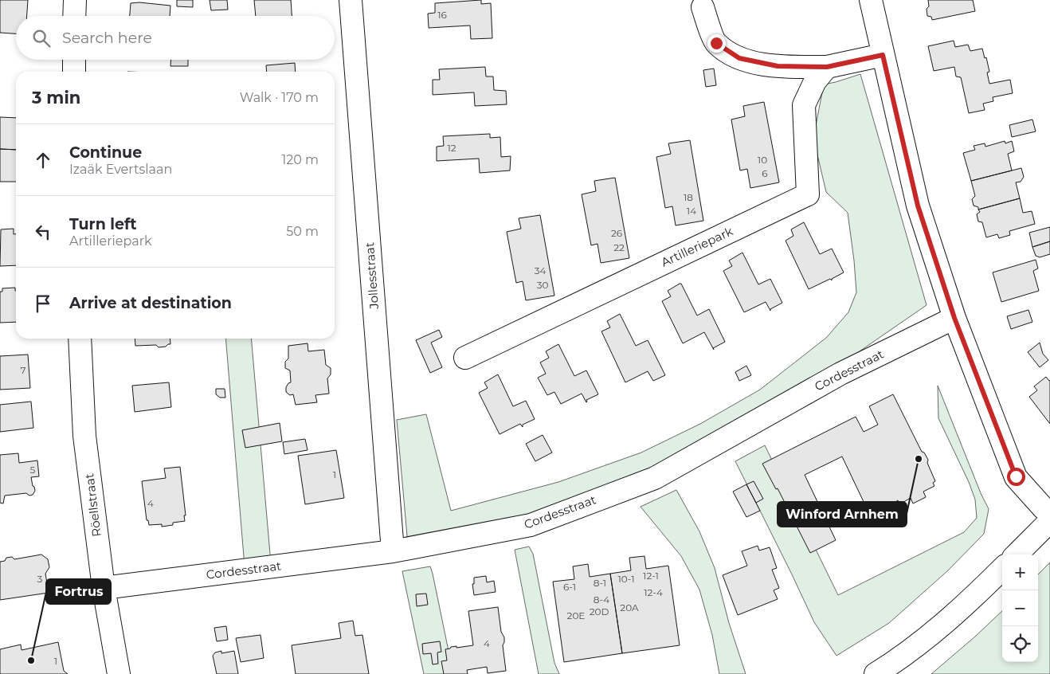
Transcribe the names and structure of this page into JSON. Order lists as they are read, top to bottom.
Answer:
{
  "streets": {
    "street": [
      "Artilleriepark",
      "Jollesstraat",
      "Cordesstraat",
      "Röellstraat"
    ]
  },
  "crossings": [
    ["Jollesstraat", "Cordesstraat"],
    ["Cordesstraat", "Röellstraat"]
  ],
  "places": ["Winford Arnhem", "Fortrus"],
  "house_numbers": [
    "16",
    "12",
    "10",
    "6",
    "18",
    "14",
    "26",
    "22",
    "34",
    "30",
    "7",
    "5",
    "1",
    "4",
    "12-1",
    "3",
    "10-1",
    "8-1",
    "6-1",
    "12-4",
    "8-4",
    "20A",
    "20D",
    "20E",
    "4",
    "1"
  ],
  "page": {
    "search": "Search here",
    "heading": ["3 min", "Walk · 170 m"],
    "list": [
      ["Continue", "Izaäk Evertslaan", "120 m"],
      ["Turn left", "Artilleriepark", "50 m"],
      "Arrive at destination"
    ],
    "map_buttons": ["+", "−"]
  }
}
